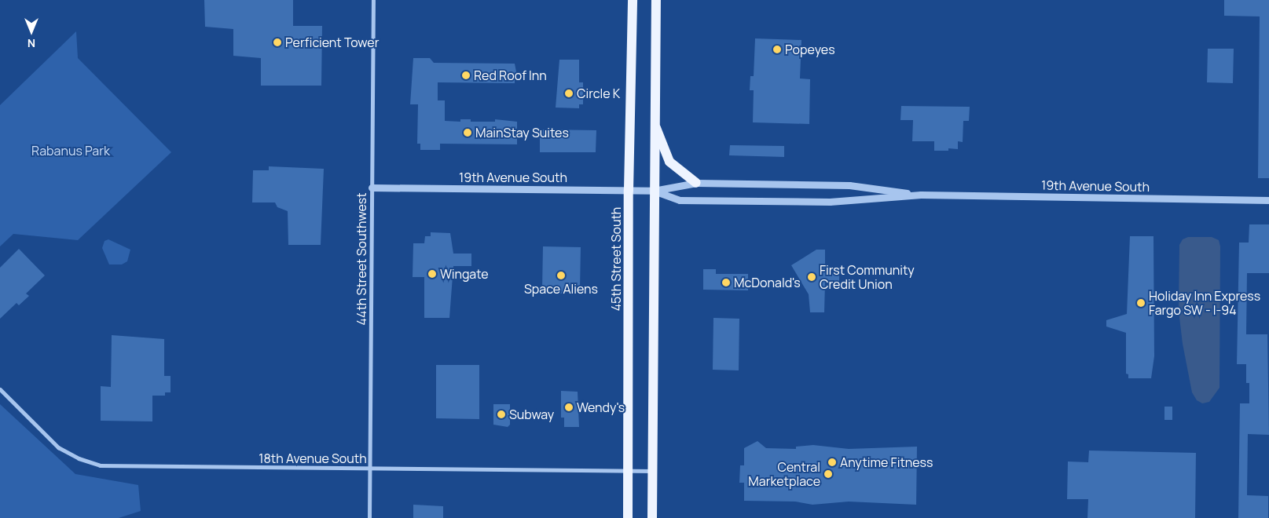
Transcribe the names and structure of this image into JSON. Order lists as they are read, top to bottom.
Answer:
{
  "streets": {
    "main road": ["45th Street South"],
    "street": ["19th Avenue South", "44th Street Southwest", "18th Avenue South"]
  },
  "crossings": [
    ["19th Avenue South", "44th Street Southwest"],
    ["19th Avenue South", "45th Street South"],
    ["44th Street Southwest", "18th Avenue South"],
    ["45th Street South", "18th Avenue South"]
  ],
  "parks": ["Rabanus Park"],
  "places": [
    "Perficient Tower",
    "Popeyes",
    "Red Roof Inn",
    "Circle K",
    "MainStay Suites",
    "Wingate",
    "Space Aliens",
    "First Community Credit Union",
    "McDonald's",
    "Holiday Inn Express Fargo SW - I-94",
    "Wendy's",
    "Subway",
    "Anytime Fitness",
    "Central Marketplace"
  ],
  "north": "bottom"
}
